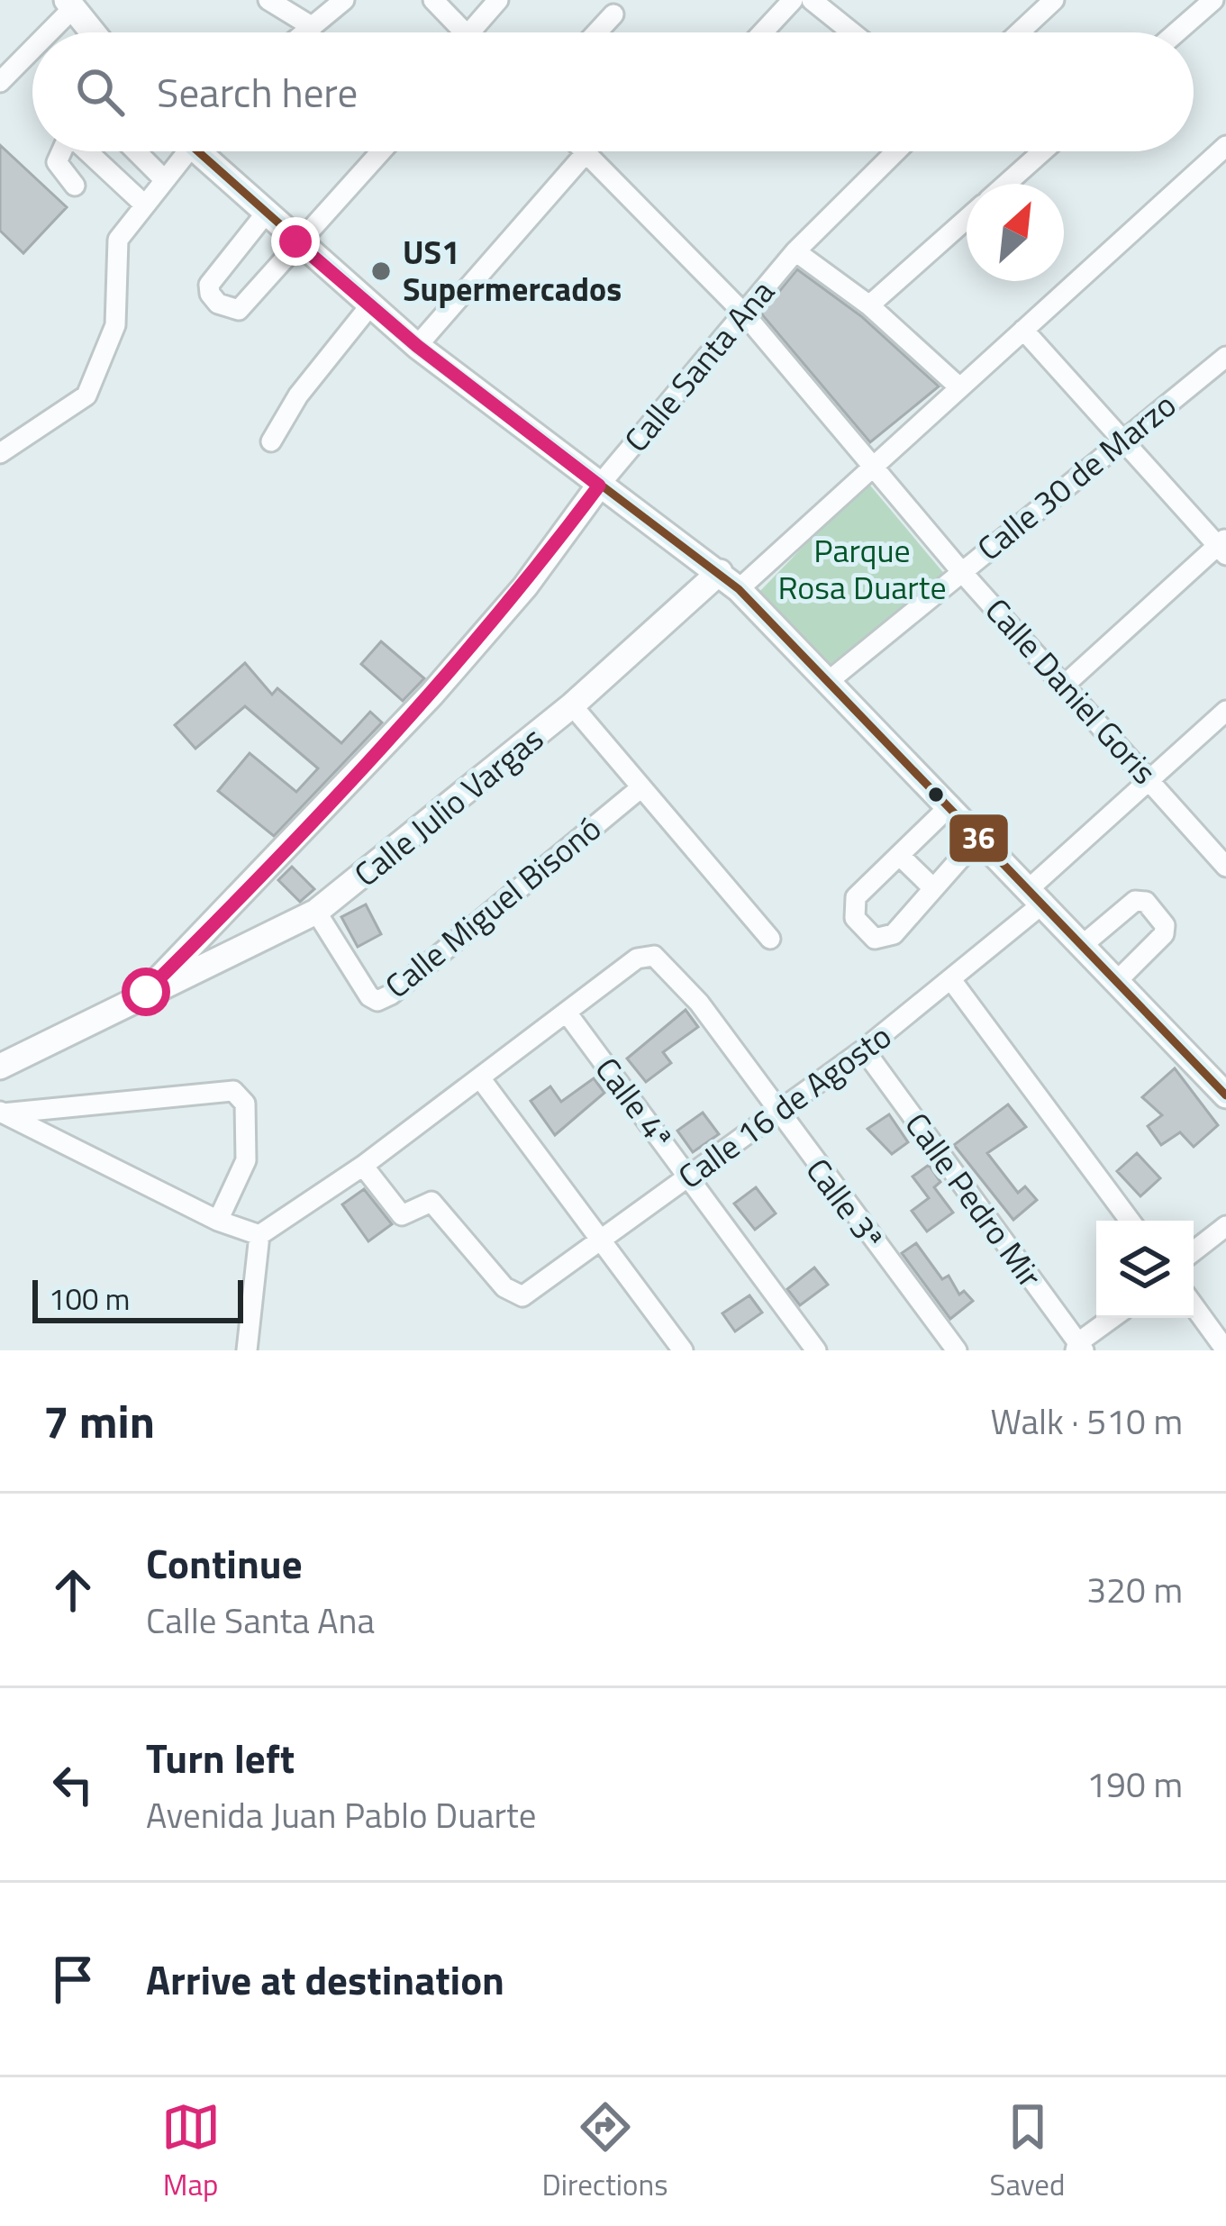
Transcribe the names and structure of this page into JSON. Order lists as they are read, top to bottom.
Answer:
{
  "streets": {
    "main road": ["Calle Santa Ana", "Calle Julio Vargas"],
    "street": [
      "Calle 30 de Marzo",
      "Calle Daniel Goris",
      "Calle Miguel Bisonó",
      "Calle 4ª",
      "Calle 16 de Agosto",
      "Calle Pedro Mir",
      "Calle 3ª"
    ]
  },
  "crossings": [
    ["Calle Santa Ana", "Calle Daniel Goris"],
    ["Calle Santa Ana", "Calle Julio Vargas"],
    ["Calle 30 de Marzo", "Calle Daniel Goris"],
    ["Calle Daniel Goris", "Calle 16 de Agosto"],
    ["Calle Julio Vargas", "Calle Miguel Bisonó"],
    ["Calle 4ª", "Calle 16 de Agosto"],
    ["Calle 4ª", "Calle 3ª"],
    ["Calle 16 de Agosto", "Calle Pedro Mir"],
    ["Calle 16 de Agosto", "Calle 3ª"]
  ],
  "parks": ["Parque Rosa Duarte"],
  "places": ["US1 Supermercados"],
  "lines": ["transit line 36"],
  "scale_bar": "100 m",
  "north": "top right",
  "page": {
    "search": "Search here",
    "scale": "100 m",
    "heading": ["7 min", "Walk · 510 m"],
    "list": [
      ["Continue", "Calle Santa Ana", "320 m"],
      ["Turn left", "Avenida Juan Pablo Duarte", "190 m"],
      "Arrive at destination"
    ],
    "nav": ["Map", "Directions", "Saved"]
  }
}
